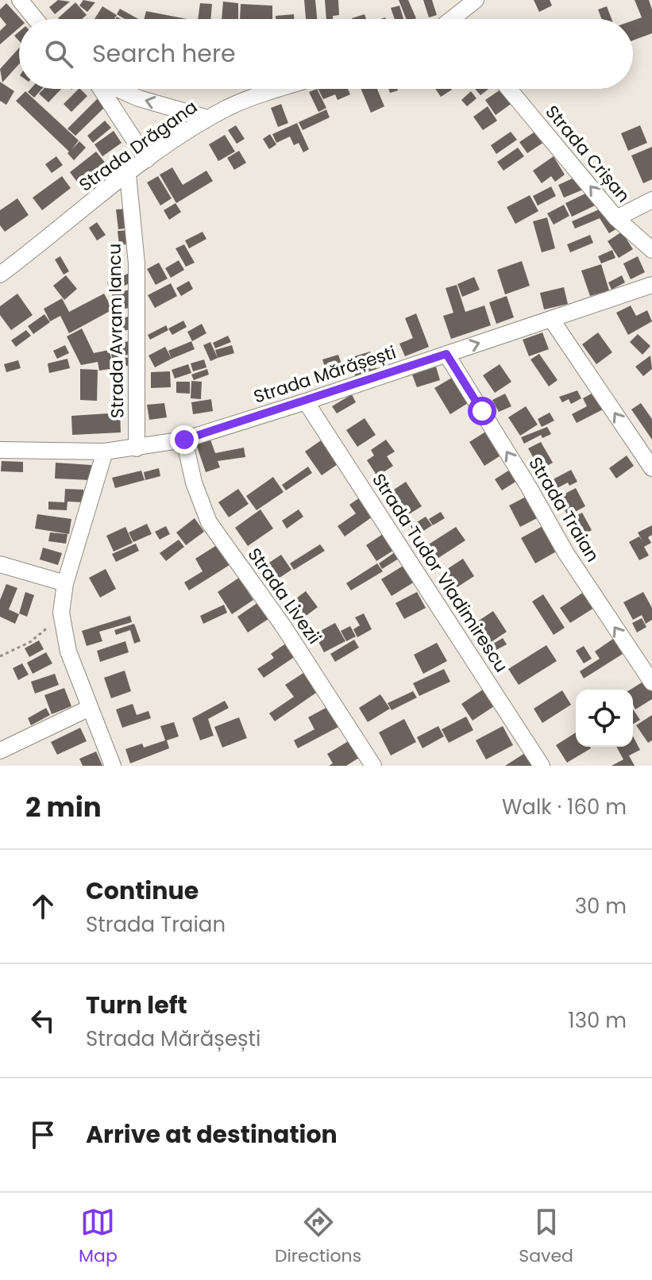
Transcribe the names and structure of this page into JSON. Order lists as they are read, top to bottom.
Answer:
{
  "streets": {
    "street": [
      "Strada Drăgana",
      "Strada Crișan",
      "Strada Avram Iancu",
      "Strada Mărășești",
      "Strada Traian",
      "Strada Tudor Vladimirescu",
      "Strada Livezii"
    ]
  },
  "crossings": [
    ["Strada Drăgana", "Strada Avram Iancu"],
    ["Strada Avram Iancu", "Strada Mărășești"],
    ["Strada Mărășești", "Strada Traian"],
    ["Strada Mărășești", "Strada Tudor Vladimirescu"],
    ["Strada Mărășești", "Strada Livezii"]
  ],
  "one_way": ["Strada Crișan"],
  "page": {
    "search": "Search here",
    "heading": ["2 min", "Walk · 160 m"],
    "list": [
      ["Continue", "Strada Traian", "30 m"],
      ["Turn left", "Strada Mărășești", "130 m"],
      "Arrive at destination"
    ],
    "nav": ["Map", "Directions", "Saved"]
  }
}
